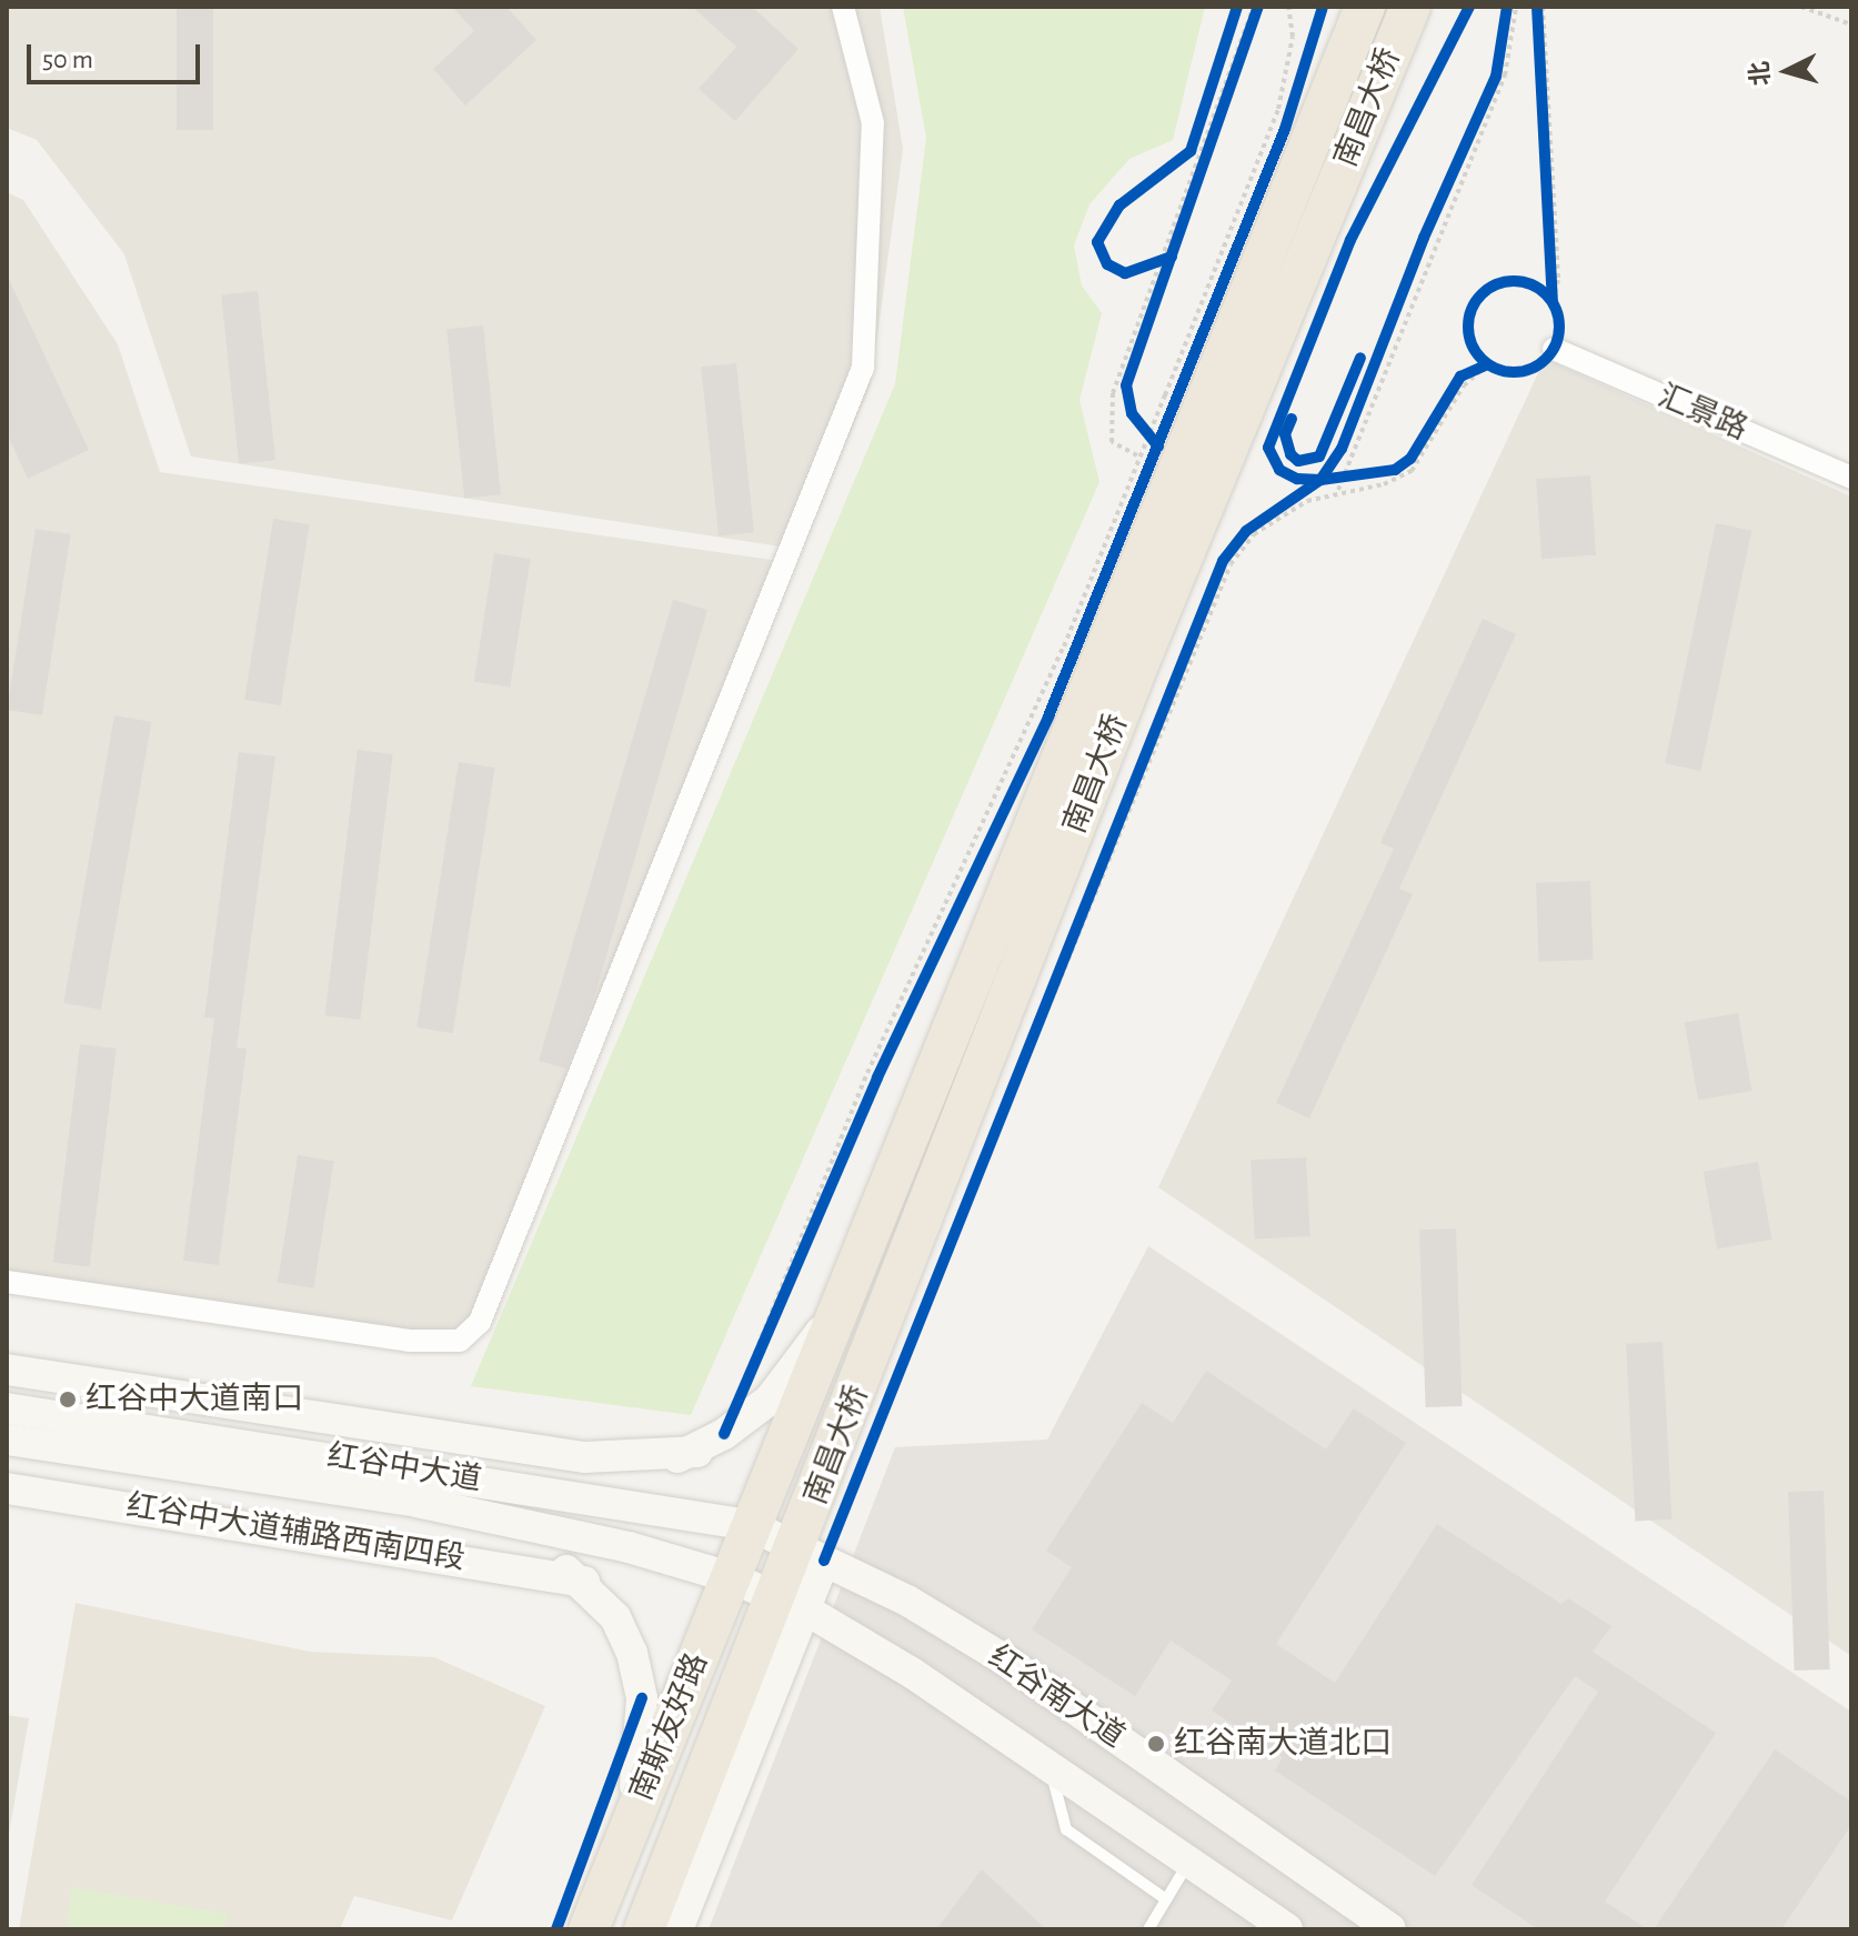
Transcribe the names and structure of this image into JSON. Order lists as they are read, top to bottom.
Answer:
{
  "streets": {
    "highway": ["南昌大桥", "南斯友好路"],
    "main road": ["红谷中大道", "红谷中大道辅路西南四段", "红谷南大道"],
    "street": ["汇景路"]
  },
  "crossings": [
    ["南昌大桥", "红谷中大道"],
    ["南昌大桥", "红谷南大道"],
    ["南昌大桥", "南斯友好路"],
    ["红谷中大道", "红谷南大道"],
    ["红谷中大道", "南斯友好路"],
    ["红谷南大道", "南斯友好路"]
  ],
  "places": ["红谷中大道南口", "红谷南大道北口"],
  "scale_bar": "50 m",
  "north": "left"
}
